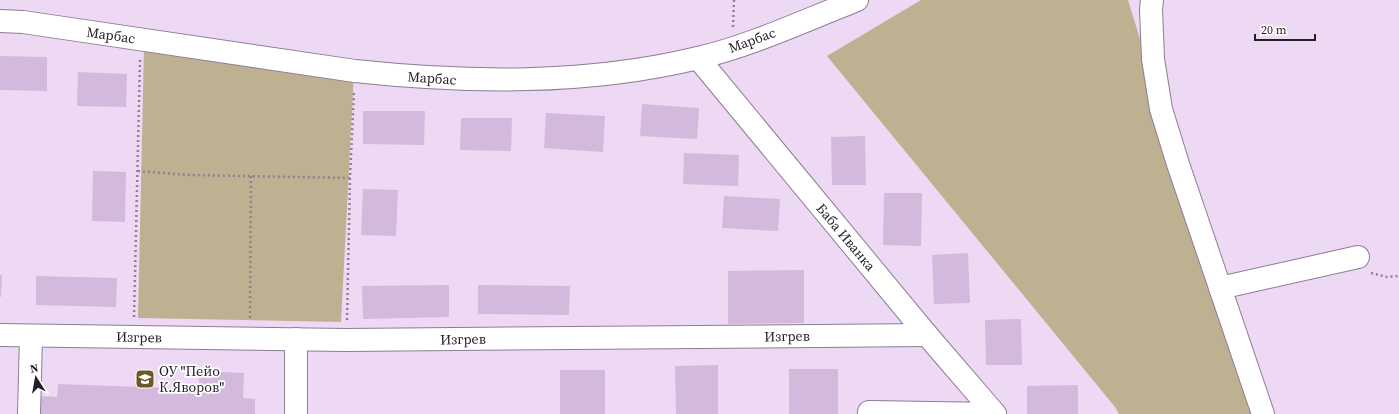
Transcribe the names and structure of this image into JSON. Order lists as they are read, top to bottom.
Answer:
{
  "streets": {
    "street": ["Марбас", "Баба Иванка", "Изгрев"]
  },
  "crossings": [
    ["Марбас", "Баба Иванка"],
    ["Баба Иванка", "Изгрев"]
  ],
  "places": {
    "school or university": ["ОУ \"Пейо К.Яворов\""]
  },
  "scale_bar": "20 m",
  "north": "top"
}
